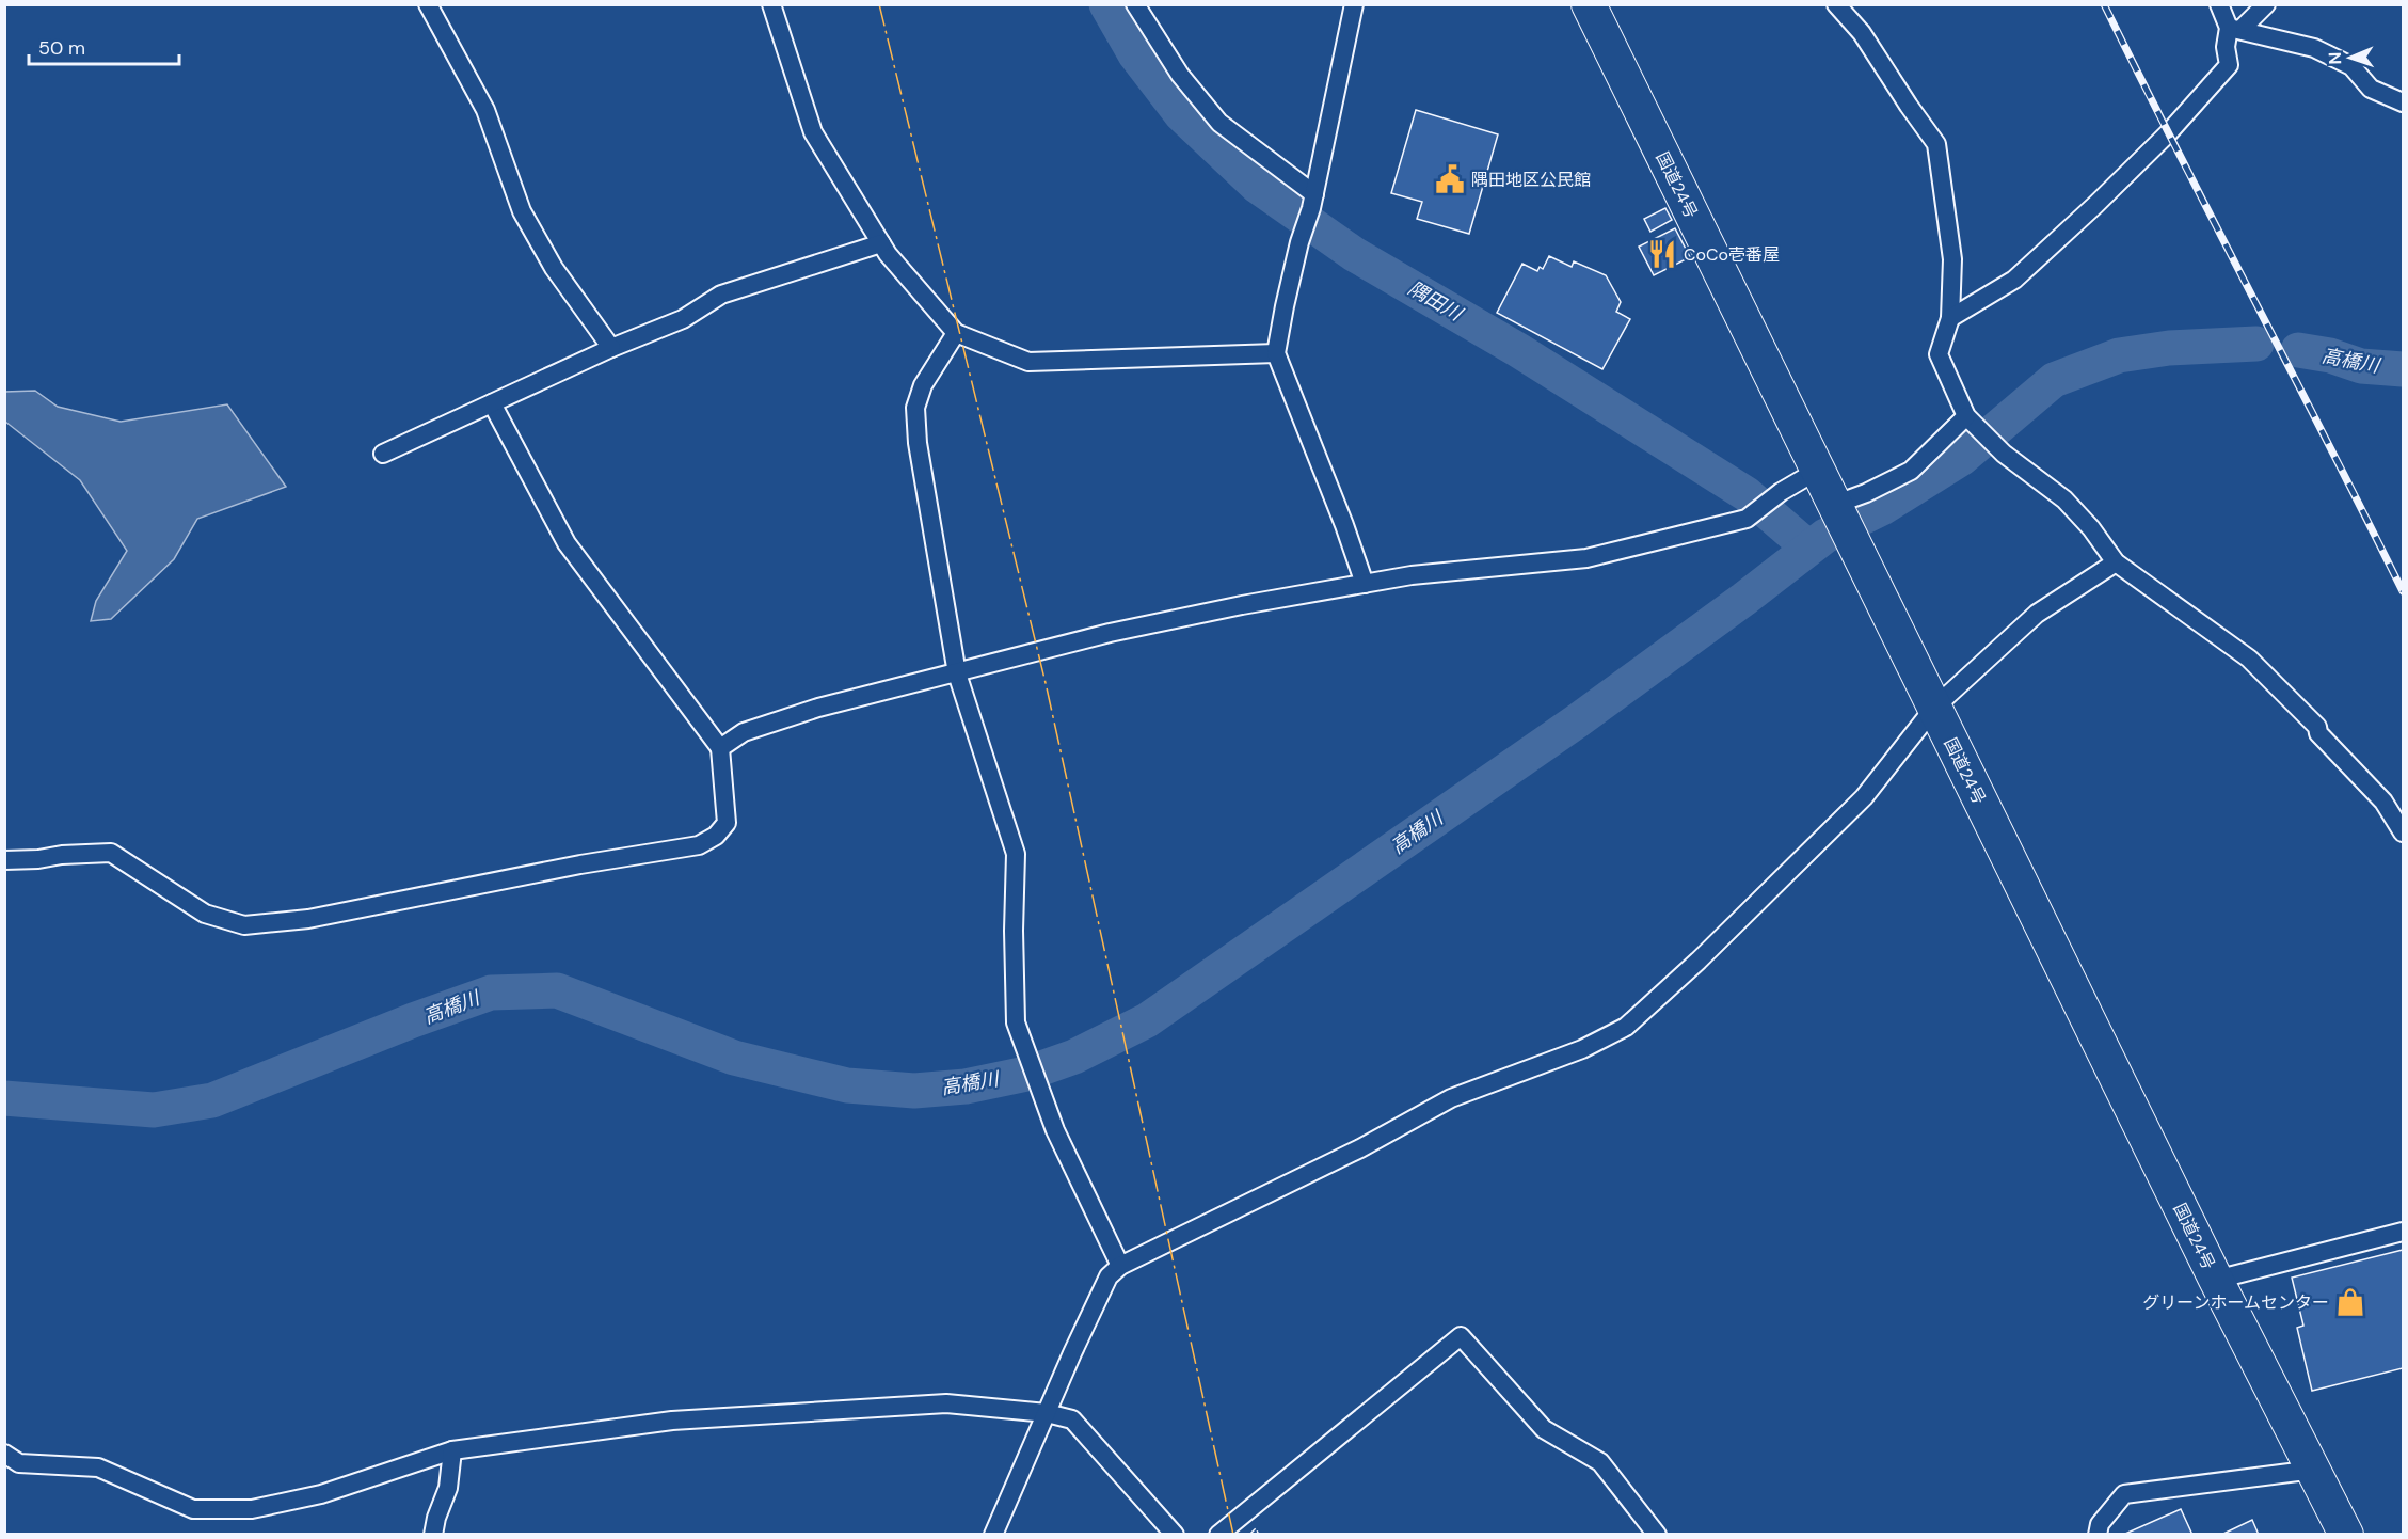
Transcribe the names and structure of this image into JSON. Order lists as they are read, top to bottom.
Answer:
{
  "streets": {
    "highway": ["国道24号"]
  },
  "water": ["隅田川", "高橋川"],
  "places": {
    "public building": ["隅田地区公民館"],
    "restaurant": ["CoCo壱番屋"],
    "shop": ["グリーンホームセンター"]
  },
  "scale_bar": "50 m",
  "north": "left"
}
